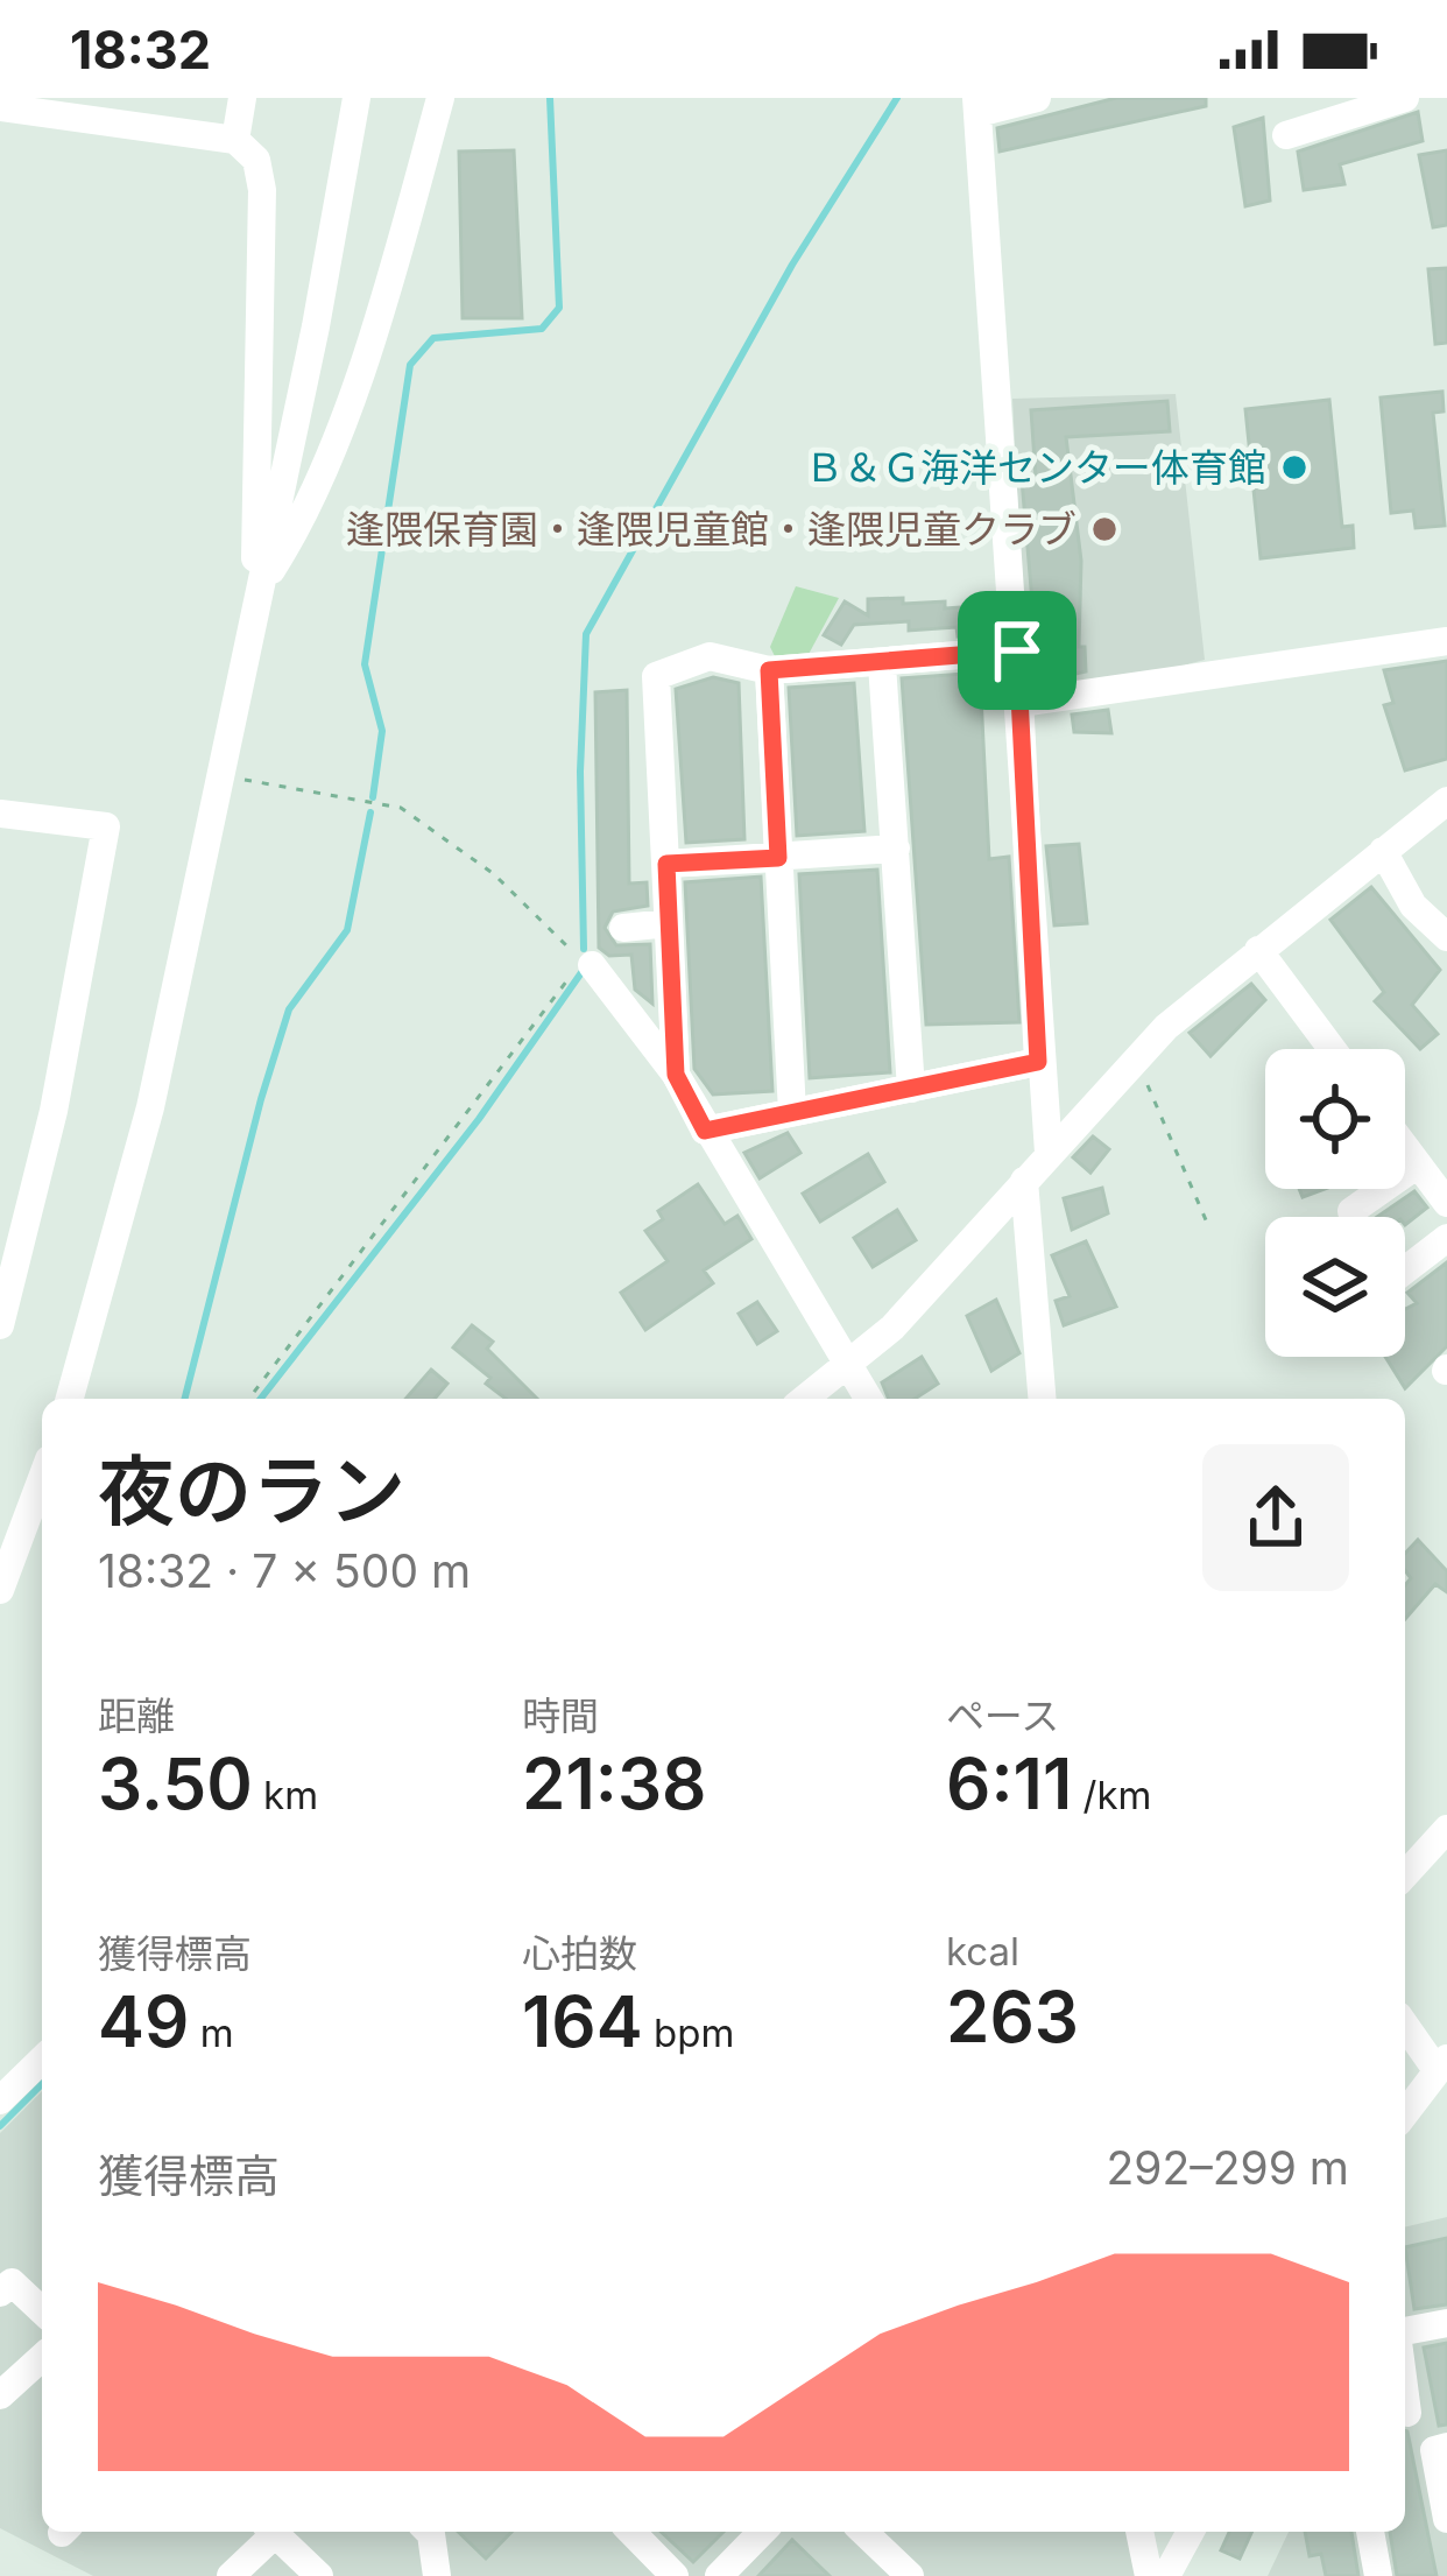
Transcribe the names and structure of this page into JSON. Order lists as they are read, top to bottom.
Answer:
{
  "places": ["Ｂ＆Ｇ海洋センター体育館", "逢隈保育園・逢隈児童館・逢隈児童クラブ"],
  "page": {
    "status": "18:32",
    "heading": ["夜のラン", "18:32 · 7 × 500 m"],
    "stats": [
      ["距離", "3.50 km"],
      ["時間", "21:38"],
      ["ペース", "6:11 /km"],
      ["獲得標高", "49 m"],
      ["心拍数", "164 bpm"],
      ["kcal", "263"]
    ],
    "chart": ["獲得標高", "292–299 m"]
  }
}
